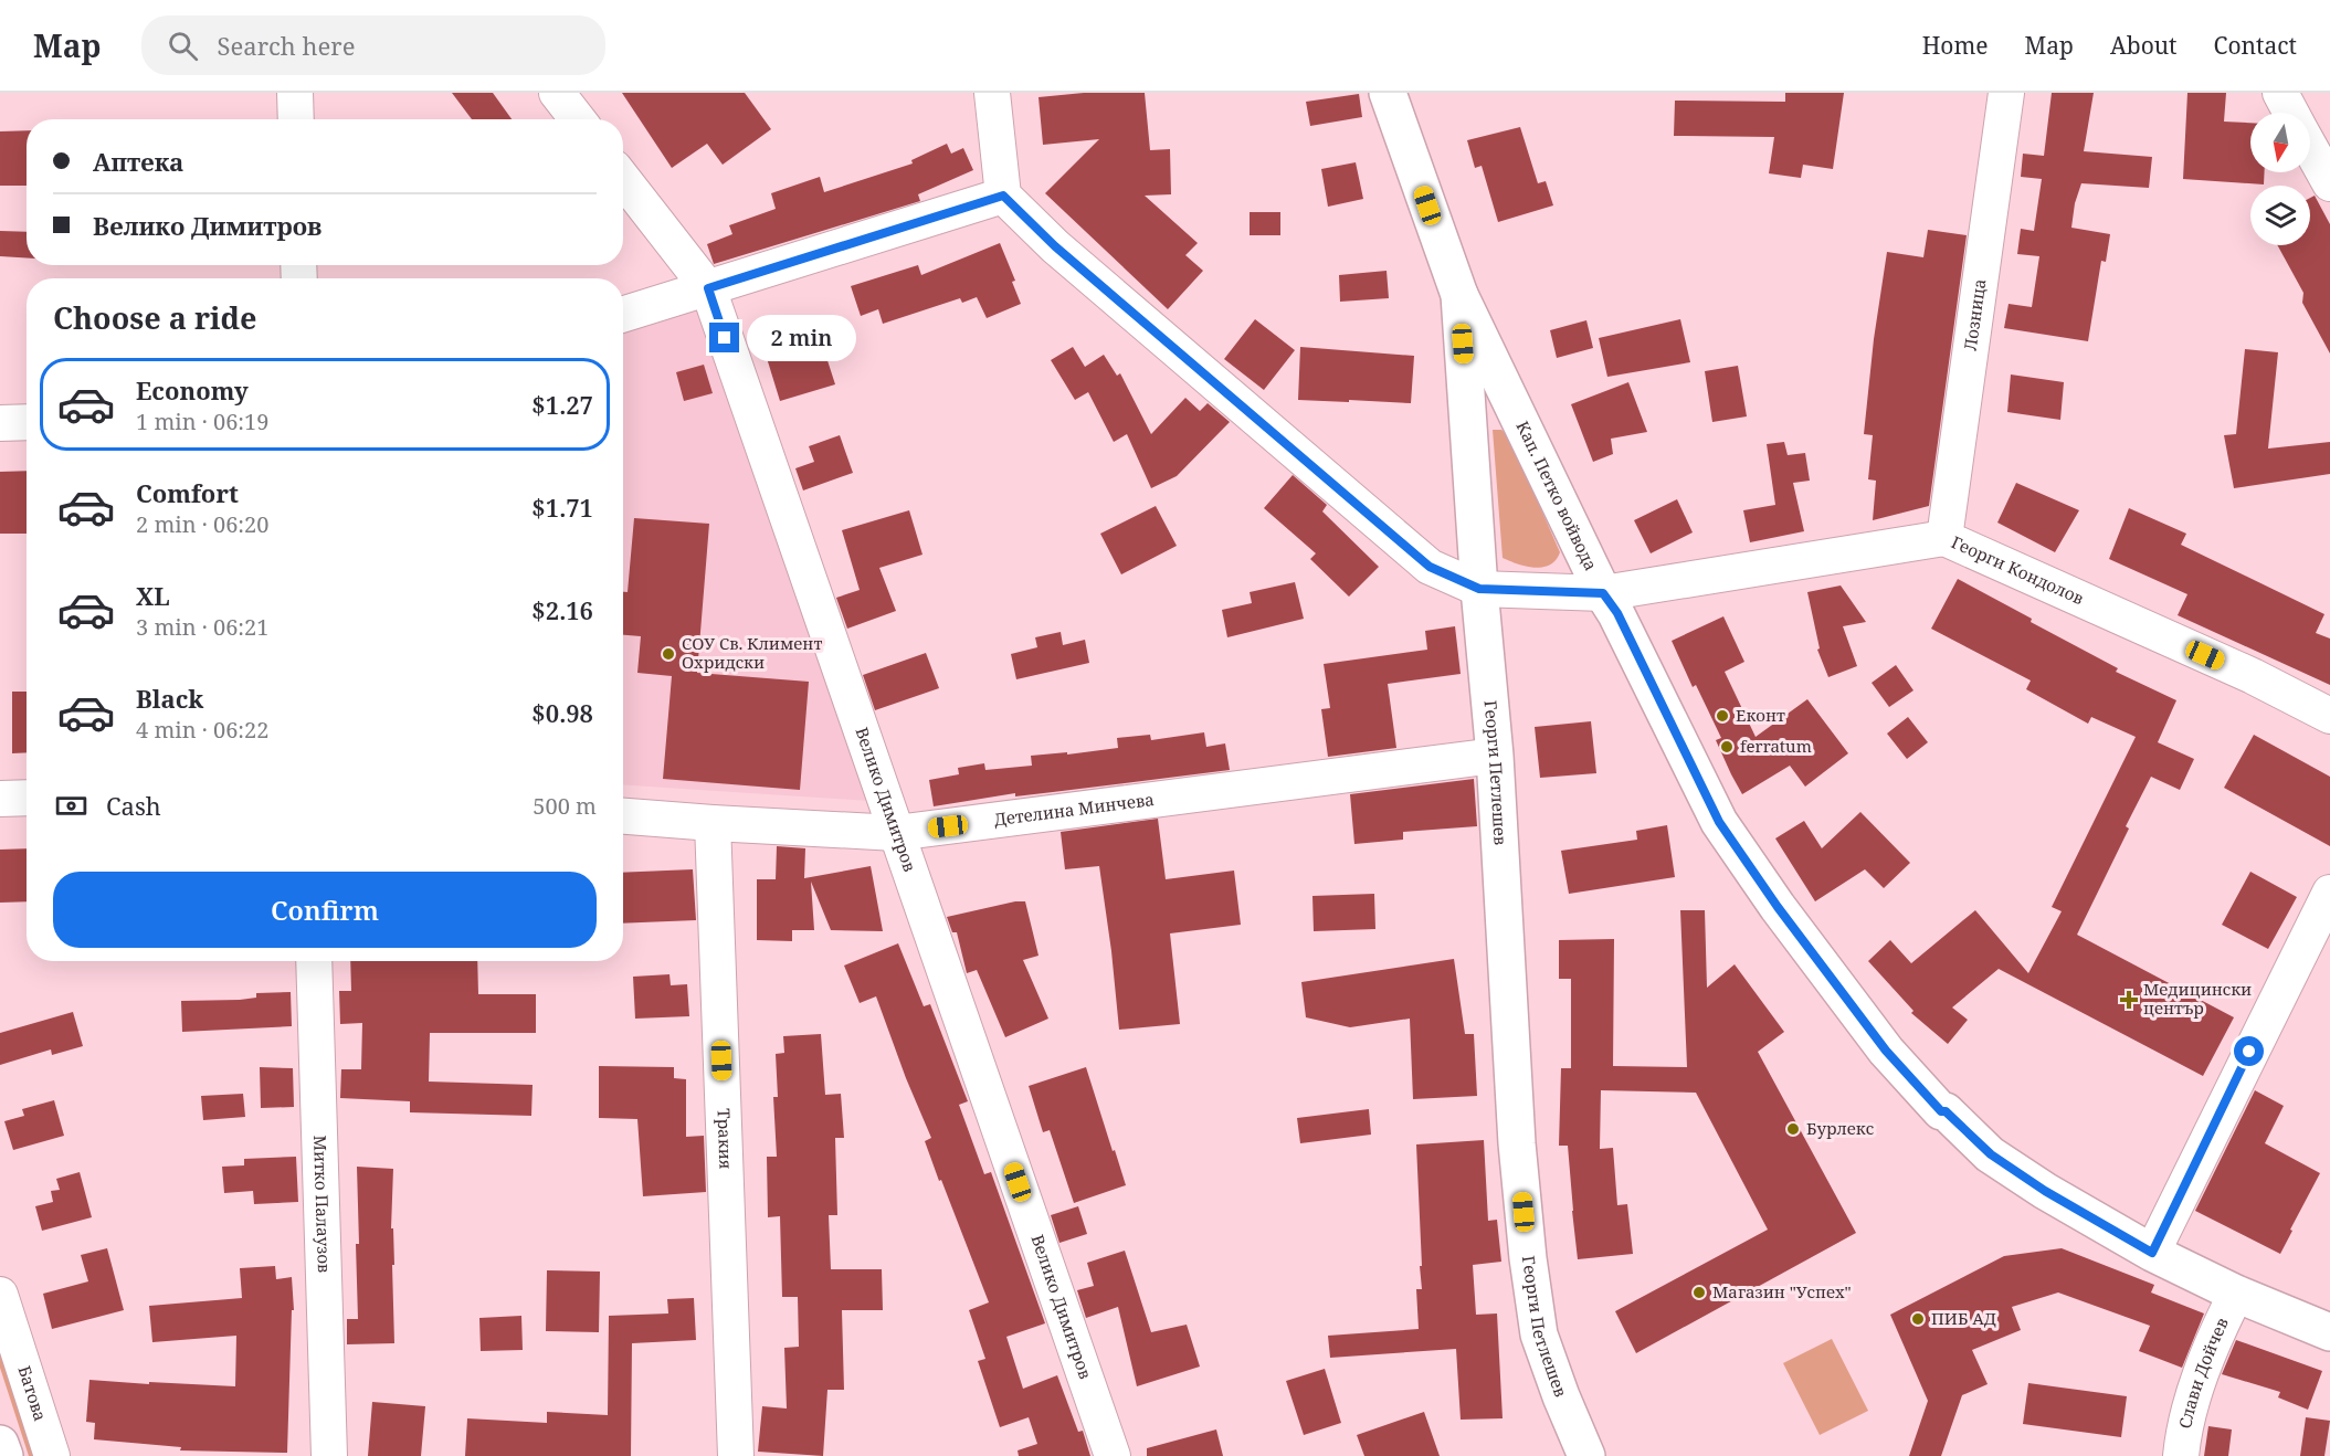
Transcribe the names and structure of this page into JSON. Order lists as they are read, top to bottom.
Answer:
{
  "streets": {
    "main road": ["Кап. Петко войвода", "Георги Петлешев"],
    "street": [
      "Лозница",
      "Георги Кондолов",
      "Велико Димитров",
      "Детелина Минчева",
      "Тракия",
      "Митко Палаузов",
      "Слави Дойчев",
      "Батова"
    ]
  },
  "crossings": [
    ["Лозница", "Георги Кондолов"],
    ["Кап. Петко войвода", "Георги Кондолов"],
    ["Кап. Петко войвода", "Георги Петлешев"],
    ["Кап. Петко войвода", "Слави Дойчев"],
    ["Георги Кондолов", "Георги Петлешев"],
    ["Георги Петлешев", "Детелина Минчева"],
    ["Велико Димитров", "Детелина Минчева"],
    ["Детелина Минчева", "Тракия"]
  ],
  "places": {
    "other": [
      "СОУ Св. Климент Охридски",
      "Еконт",
      "ferratum",
      "Бурлекс",
      "Магазин \"Успех\"",
      "ПИБ АД"
    ],
    "health": ["Медицински център"]
  },
  "north": "bottom",
  "page": {
    "header": "Map",
    "search": "Search here",
    "nav": [
      "Home",
      "Map",
      "About",
      "Contact"
    ],
    "banner": ["Аптека", "Велико Димитров"],
    "heading": "Choose a ride",
    "bubble": "2 min",
    "list": [
      {
        "name": "Economy",
        "note": "1 min · 06:19",
        "value": "$1.27"
      },
      {
        "name": "Comfort",
        "note": "2 min · 06:20",
        "value": "$1.71"
      },
      {
        "name": "XL",
        "note": "3 min · 06:21",
        "value": "$2.16"
      },
      {
        "name": "Black",
        "note": "4 min · 06:22",
        "value": "$0.98"
      }
    ],
    "pay": ["Cash", "500 m"],
    "buttons": "Confirm"
  }
}
